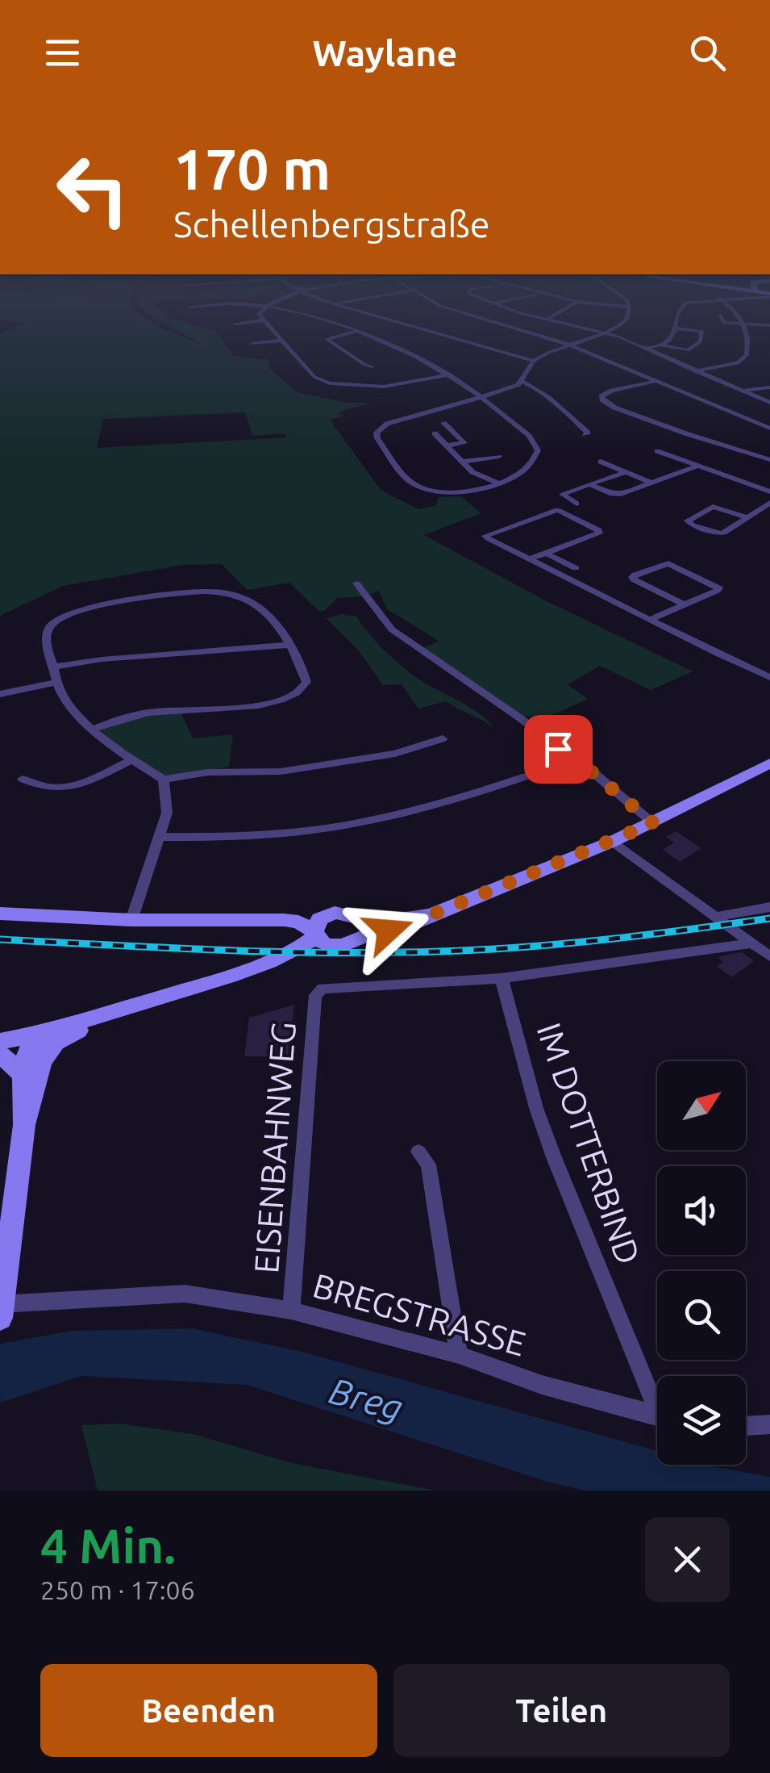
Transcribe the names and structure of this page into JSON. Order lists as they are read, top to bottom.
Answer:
{
  "streets": {
    "street": ["IM DOTTERBIND", "EISENBAHNWEG", "BREGSTRASSE"]
  },
  "crossings": [
    ["IM DOTTERBIND", "EISENBAHNWEG"],
    ["EISENBAHNWEG", "BREGSTRASSE"]
  ],
  "water": ["Breg"],
  "north": "top right",
  "page": {
    "header": "Waylane",
    "turn": ["170 m", "Schellenbergstraße"],
    "heading": ["4 Min.", "250 m · 17:06"],
    "buttons": ["Beenden", "Teilen"]
  }
}
